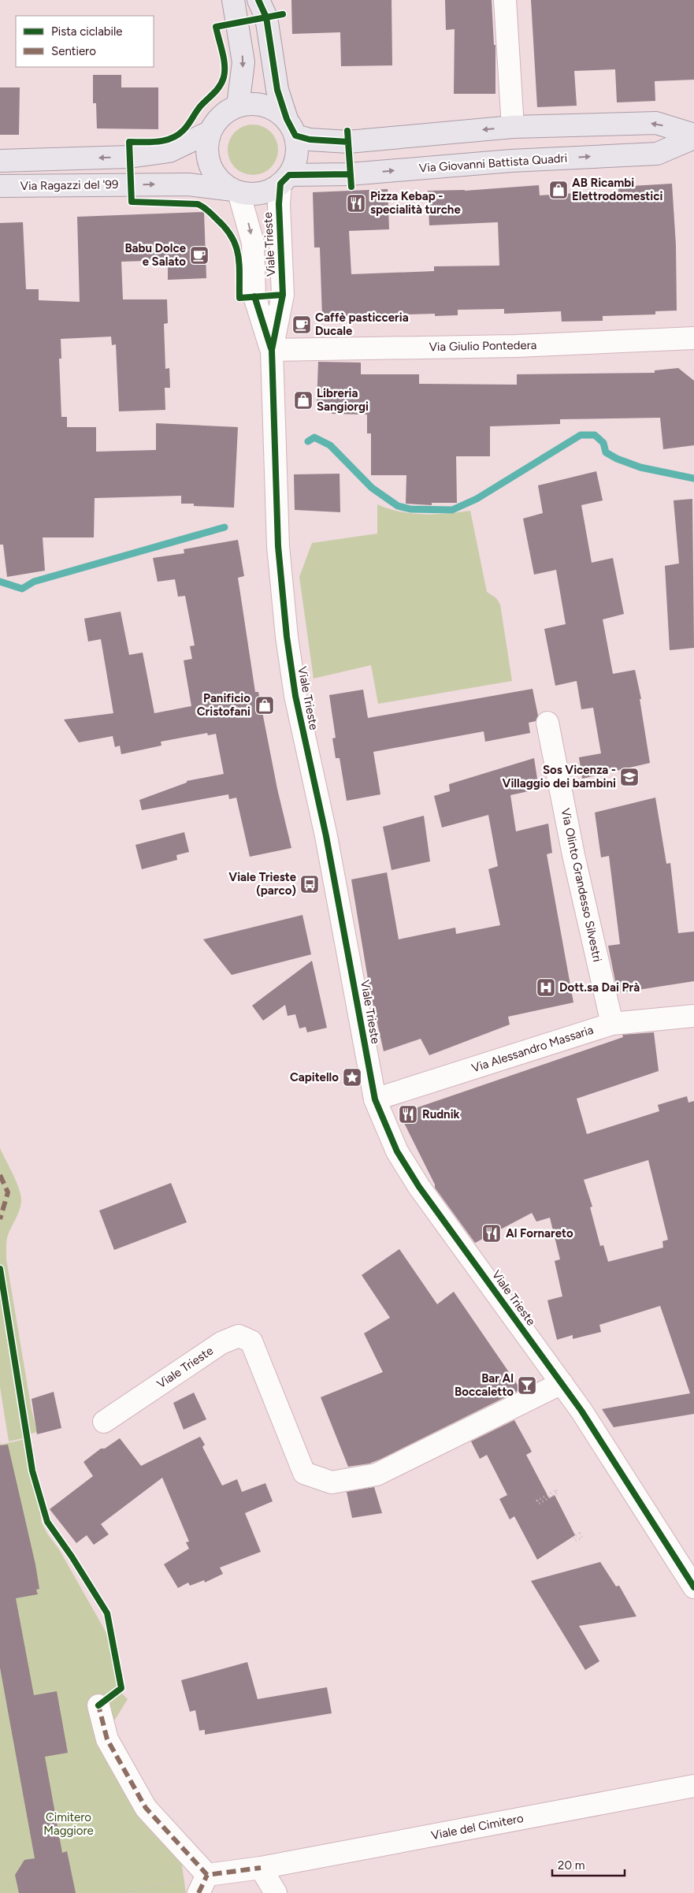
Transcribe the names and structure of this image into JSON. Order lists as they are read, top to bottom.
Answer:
{
  "streets": {
    "main road": ["Via Giovanni Battista Quadri", "Via Ragazzi del '99"],
    "street": [
      "Viale Trieste",
      "Via Giulio Pontedera",
      "Via Olinto Grandesso Silvestri",
      "Via Alessandro Massaria",
      "Viale del Cimitero"
    ]
  },
  "crossings": [
    ["Via Giovanni Battista Quadri", "Via Ragazzi del '99"],
    ["Via Giovanni Battista Quadri", "Viale Trieste"],
    ["Via Ragazzi del '99", "Viale Trieste"],
    ["Viale Trieste", "Via Giulio Pontedera"],
    ["Viale Trieste", "Via Alessandro Massaria"],
    ["Via Olinto Grandesso Silvestri", "Via Alessandro Massaria"]
  ],
  "parks": ["Cimitero Maggiore"],
  "places": {
    "shop": ["AB Ricambi Elettrodomestici", "Libreria Sangiorgi", "Panificio Cristofani"],
    "restaurant": ["Pizza Kebap - specialità turche", "Rudnik", "Al Fornareto"],
    "cafe": ["Babu Dolce e Salato", "Caffè pasticceria Ducale"],
    "school or university": ["Sos Vicenza - Villaggio dei bambini"],
    "bus stop": ["Viale Trieste (parco)"],
    "hospital": ["Dott.sa Dai Prà"],
    "place": ["Capitello"],
    "bar": ["Bar Al Boccaletto"]
  },
  "legend": ["Pista ciclabile", "Sentiero"],
  "scale_bar": "20 m"
}
